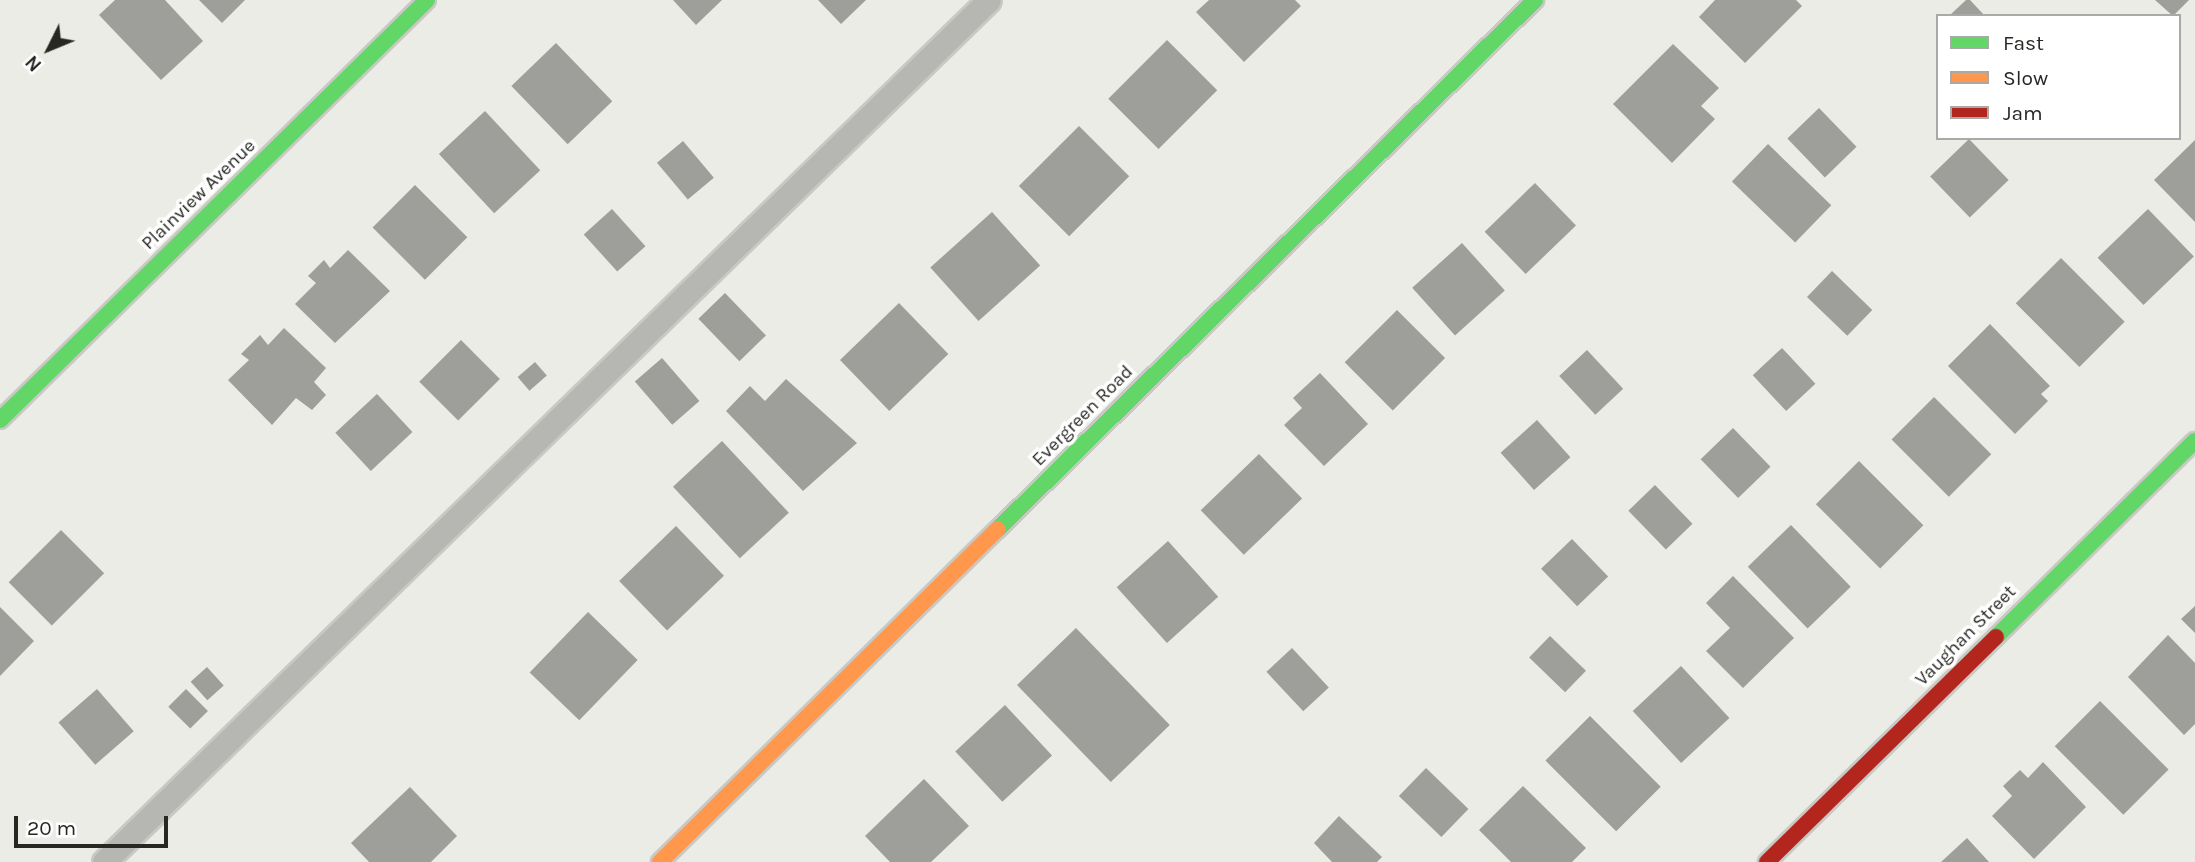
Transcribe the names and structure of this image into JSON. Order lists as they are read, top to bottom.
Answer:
{
  "streets": {
    "street": ["Plainview Avenue", "Evergreen Road", "Vaughan Street"]
  },
  "legend": ["Fast", "Slow", "Jam"],
  "scale_bar": "20 m",
  "north": "bottom left"
}
